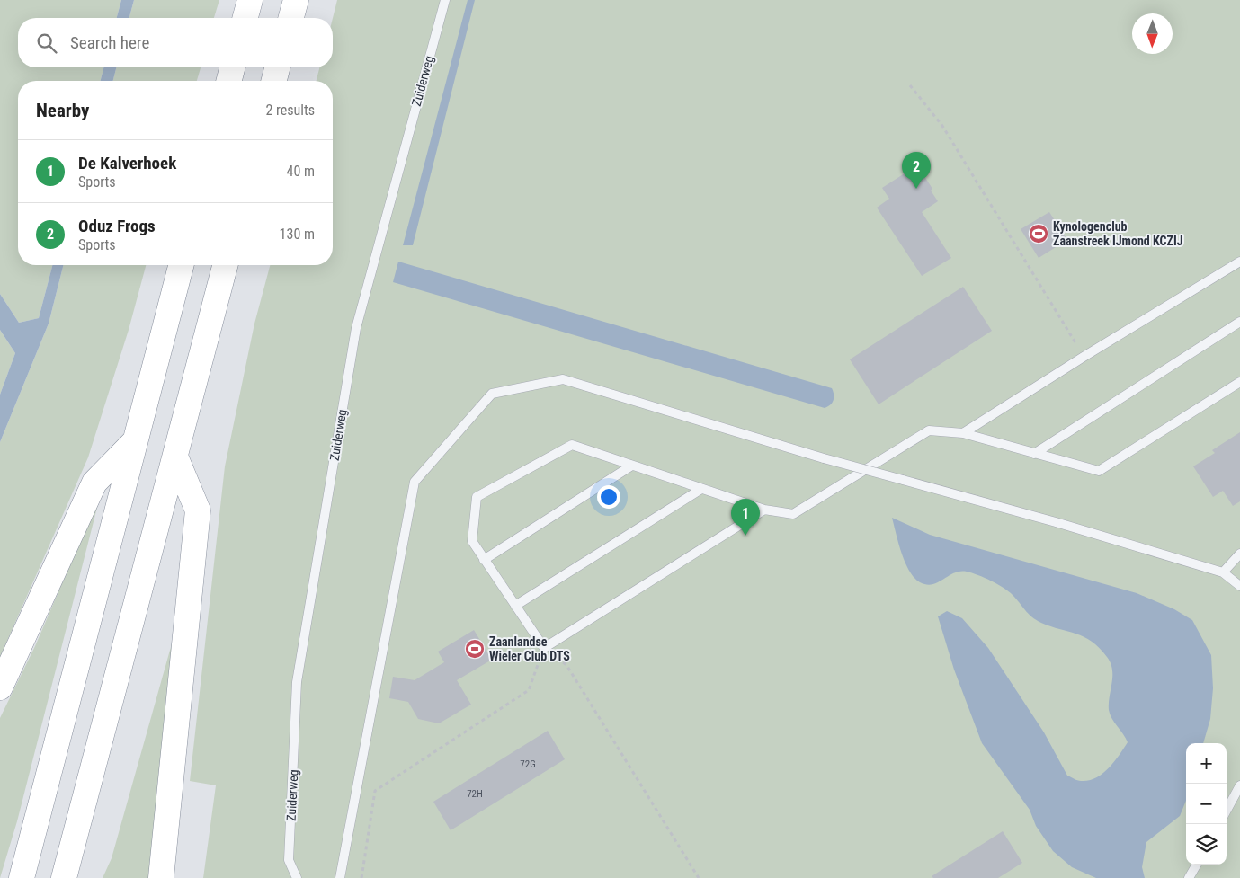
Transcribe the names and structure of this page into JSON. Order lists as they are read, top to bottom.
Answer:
{
  "streets": {
    "lane": ["Zuiderweg"]
  },
  "places": {
    "sports": ["Kynologenclub Zaanstreek IJmond KCZIJ", "Zaanlandse Wieler Club DTS"]
  },
  "house_numbers": ["72G", "72H"],
  "north": "bottom",
  "page": {
    "search": "Search here",
    "heading": ["Nearby", "2 results"],
    "list": [
      {
        "mark": "1",
        "name": "De Kalverhoek",
        "note": "Sports",
        "value": "40 m"
      },
      {
        "mark": "2",
        "name": "Oduz Frogs",
        "note": "Sports",
        "value": "130 m"
      }
    ],
    "pins": ["2", "1"],
    "map_buttons": ["+", "−"]
  }
}
